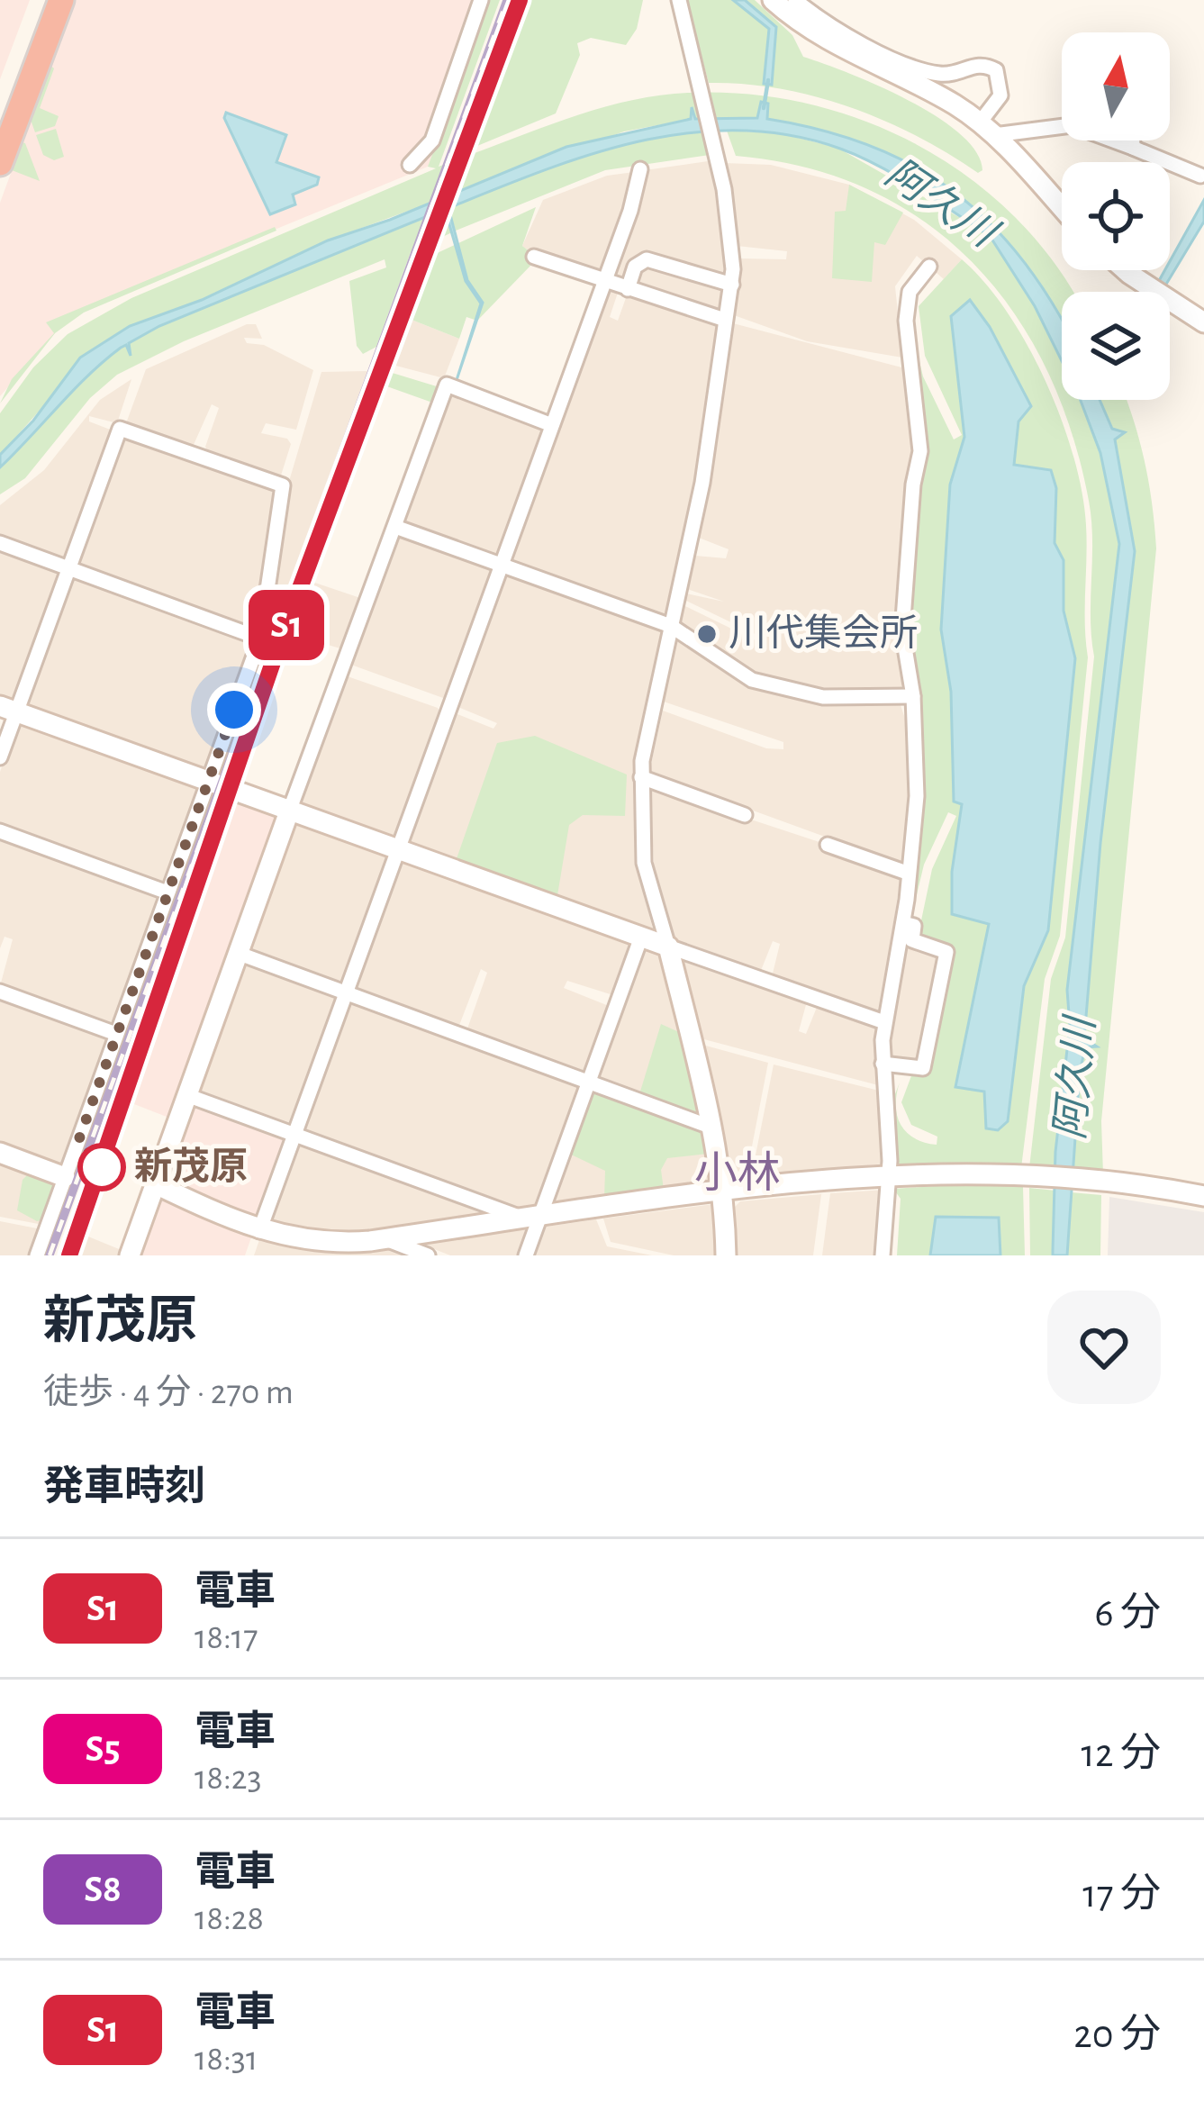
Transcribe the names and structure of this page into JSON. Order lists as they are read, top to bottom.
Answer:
{
  "districts": ["小林"],
  "water": ["阿久川"],
  "places": ["川代集会所", "新茂原"],
  "north": "top",
  "page": {
    "on_map": "S1",
    "heading": [
      ["新茂原", "徒歩 · 4 分 · 270 m"],
      "発車時刻"
    ],
    "list": [
      {
        "mark": "S1",
        "name": "電車",
        "note": "18:17",
        "value": "6 分"
      },
      {
        "mark": "S5",
        "name": "電車",
        "note": "18:23",
        "value": "12 分"
      },
      {
        "mark": "S8",
        "name": "電車",
        "note": "18:28",
        "value": "17 分"
      },
      {
        "mark": "S1",
        "name": "電車",
        "note": "18:31",
        "value": "20 分"
      }
    ]
  }
}
